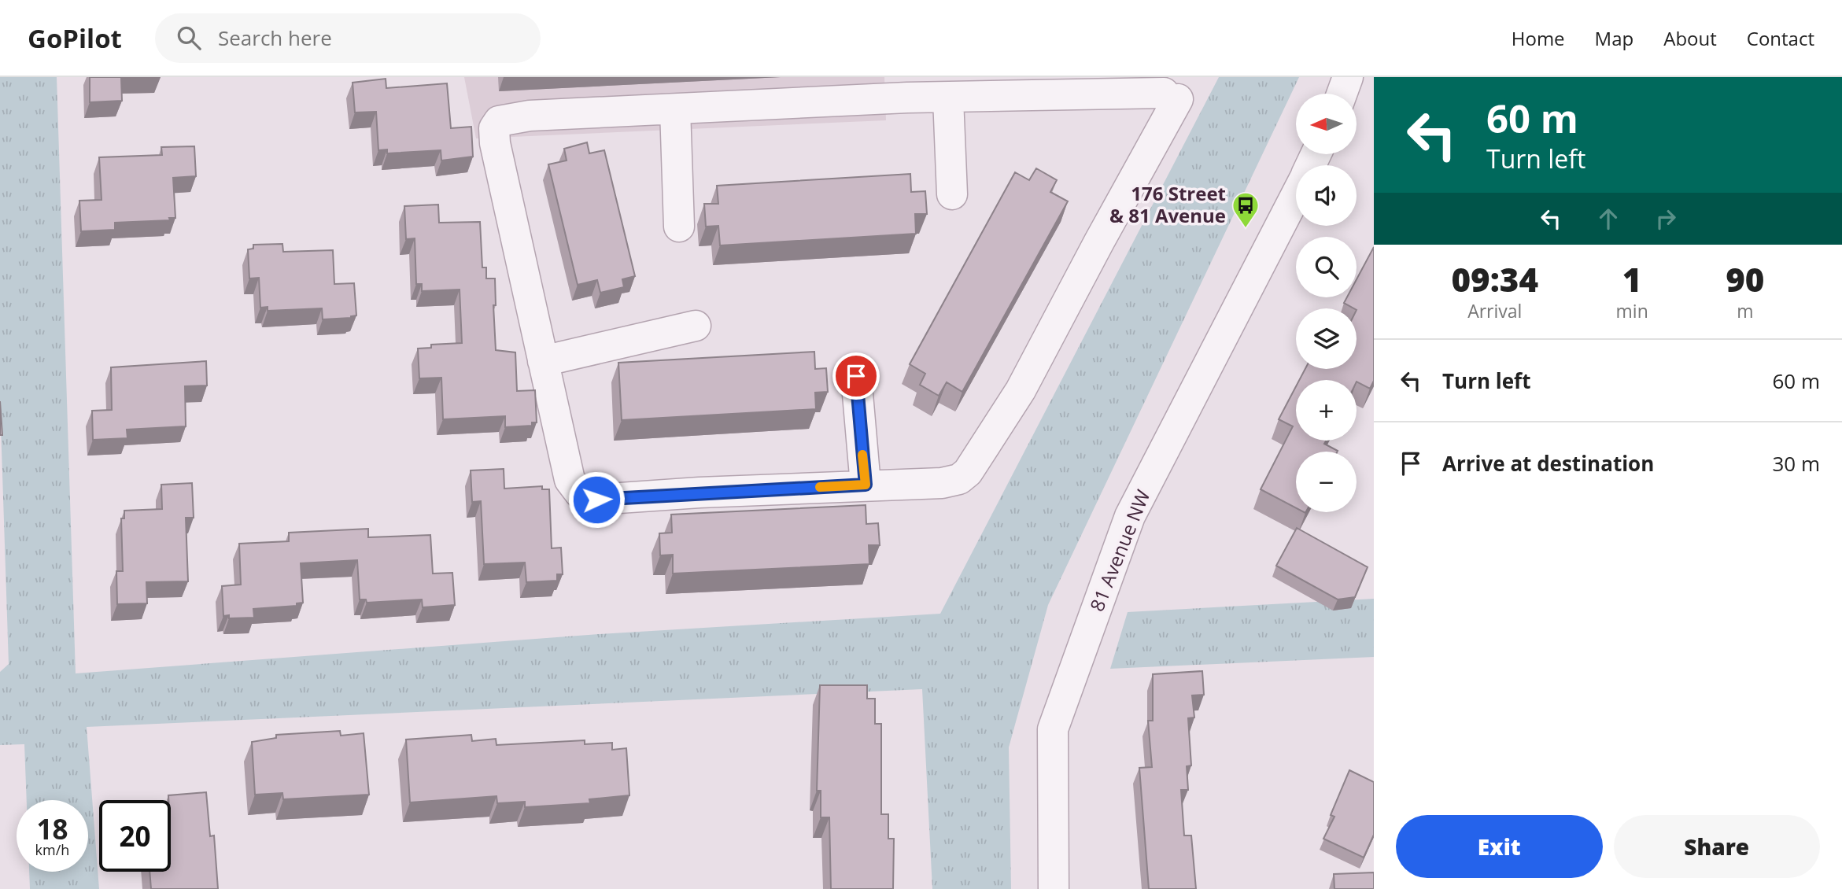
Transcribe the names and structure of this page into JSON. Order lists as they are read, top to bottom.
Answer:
{
  "streets": {
    "street": ["81 Avenue NW"]
  },
  "places": {
    "bus stop": ["176 Street & 81 Avenue"]
  },
  "north": "left",
  "page": {
    "header": "GoPilot",
    "search": "Search here",
    "nav": [
      "Home",
      "Map",
      "About",
      "Contact"
    ],
    "turn": ["60 m", "Turn left"],
    "map_buttons": ["+", "−"],
    "eta": [
      "09:34",
      "Arrival",
      "1",
      "min",
      "90",
      "m"
    ],
    "list": [
      {
        "name": "Turn left",
        "value": "60 m"
      },
      {
        "name": "Arrive at destination",
        "value": "30 m"
      }
    ],
    "speed": "18 km/h",
    "limit": "20",
    "buttons": ["Exit", "Share"]
  }
}
